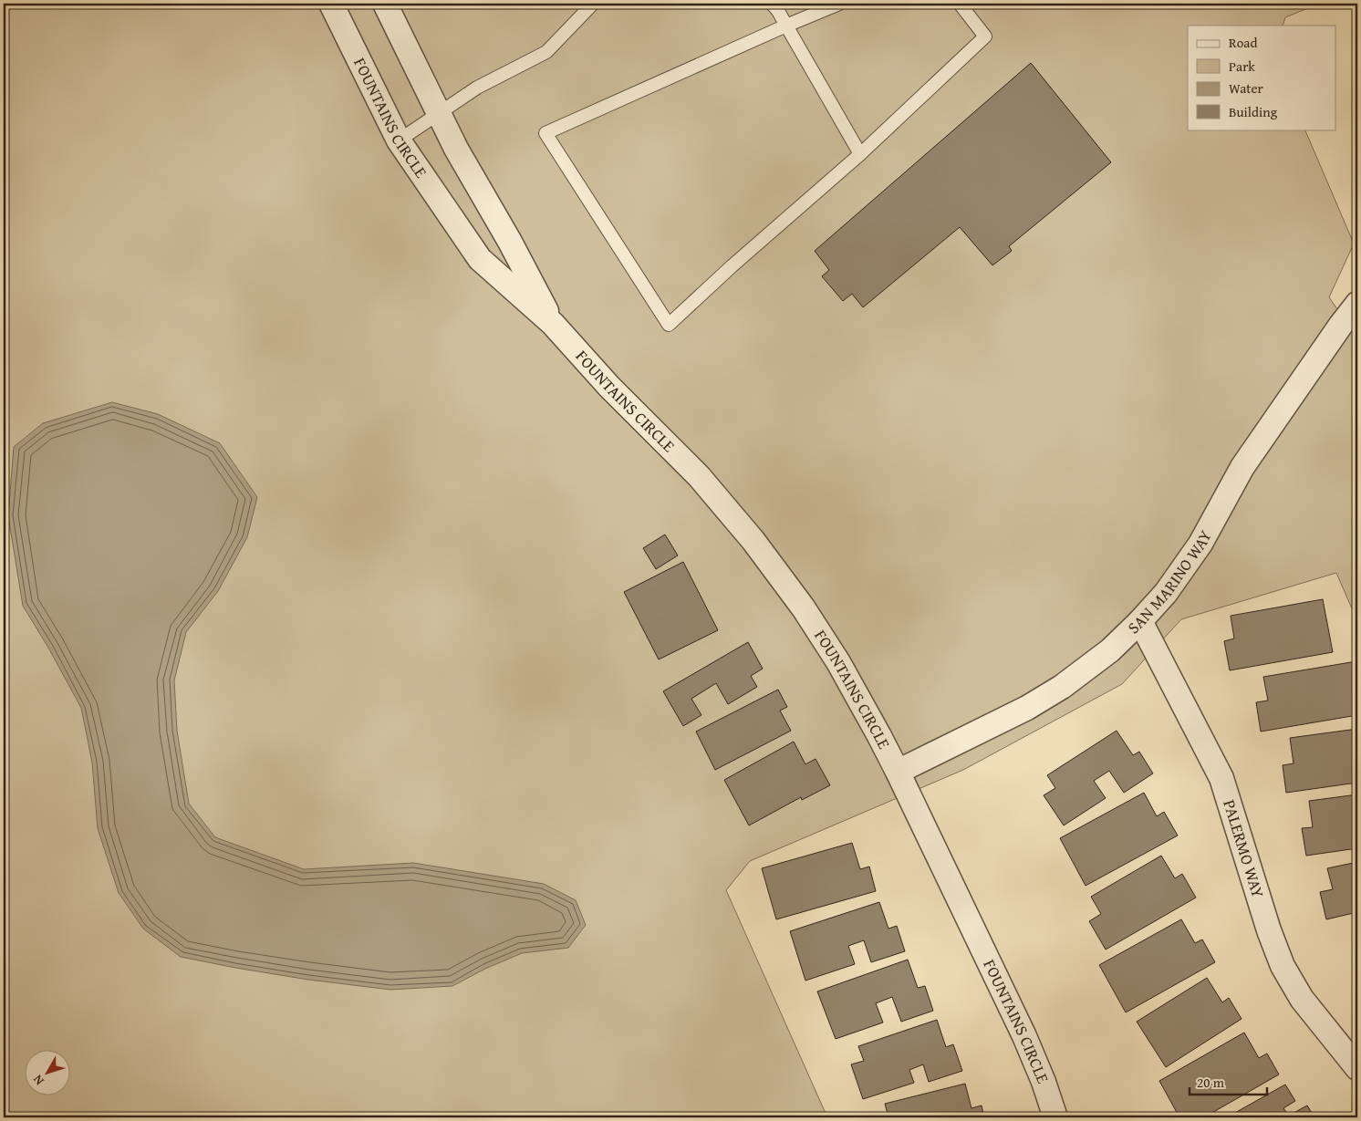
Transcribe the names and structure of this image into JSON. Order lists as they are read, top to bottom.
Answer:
{
  "streets": {
    "street": ["FOUNTAINS CIRCLE", "SAN MARINO WAY", "PALERMO WAY"]
  },
  "crossings": [
    ["FOUNTAINS CIRCLE", "SAN MARINO WAY"],
    ["SAN MARINO WAY", "PALERMO WAY"]
  ],
  "legend": [
    "Road",
    "Park",
    "Water",
    "Building"
  ],
  "scale_bar": "20 m",
  "north": "bottom left"
}
